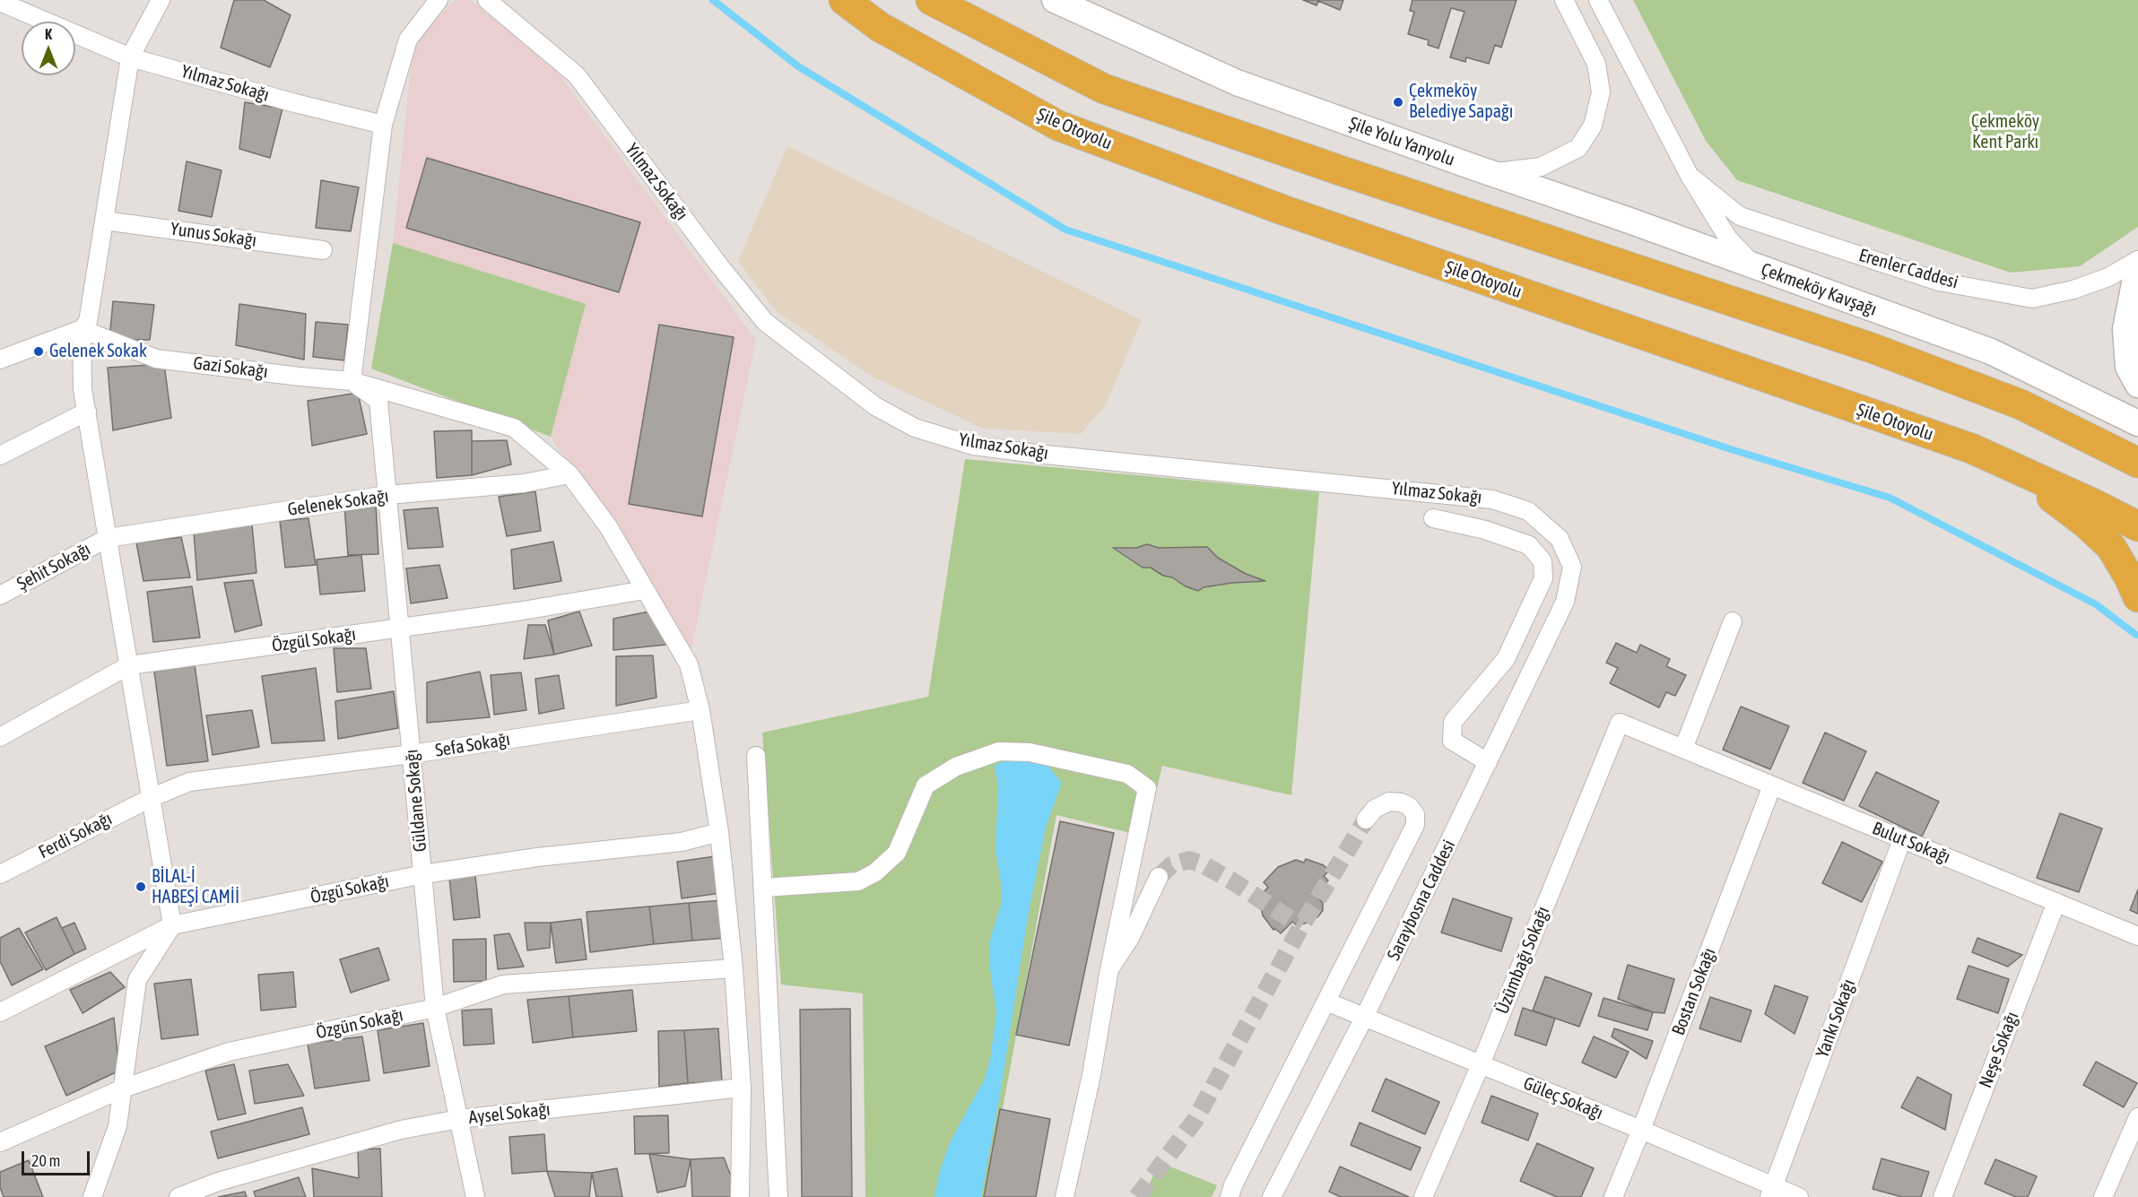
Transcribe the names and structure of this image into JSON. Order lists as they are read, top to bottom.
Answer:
{
  "streets": {
    "highway": ["Şile Otoyolu"],
    "main road": ["Şile Yolu Yanyolu", "Çekmeköy Kavşağı"],
    "street": [
      "Yılmaz Sokağı",
      "Yunus Sokağı",
      "Erenler Caddesi",
      "Gazi Sokağı",
      "Gelenek Sokağı",
      "Şehit Sokağı",
      "Özgül Sokağı",
      "Sefa Sokağı",
      "Güldane Sokağı",
      "Ferdi Sokağı",
      "Bulut Sokağı",
      "Özgü Sokağı",
      "Saraybosna Caddesi",
      "Üzümbağı Sokağı",
      "Bostan Sokağı",
      "Yankı Sokağı",
      "Özgün Sokağı",
      "Neşe Sokağı",
      "Güleç Sokağı",
      "Aysel Sokağı"
    ]
  },
  "crossings": [
    ["Yılmaz Sokağı", "Saraybosna Caddesi"],
    ["Şile Yolu Yanyolu", "Çekmeköy Kavşağı"],
    ["Erenler Caddesi", "Çekmeköy Kavşağı"],
    ["Gazi Sokağı", "Gelenek Sokağı"],
    ["Gazi Sokağı", "Özgül Sokağı"],
    ["Gazi Sokağı", "Sefa Sokağı"],
    ["Gazi Sokağı", "Güldane Sokağı"],
    ["Gazi Sokağı", "Özgü Sokağı"],
    ["Gazi Sokağı", "Özgün Sokağı"],
    ["Gazi Sokağı", "Aysel Sokağı"],
    ["Gelenek Sokağı", "Şehit Sokağı"],
    ["Gelenek Sokağı", "Güldane Sokağı"],
    ["Özgül Sokağı", "Güldane Sokağı"],
    ["Sefa Sokağı", "Güldane Sokağı"],
    ["Sefa Sokağı", "Ferdi Sokağı"],
    ["Güldane Sokağı", "Özgü Sokağı"],
    ["Güldane Sokağı", "Özgün Sokağı"],
    ["Güldane Sokağı", "Aysel Sokağı"],
    ["Bulut Sokağı", "Üzümbağı Sokağı"],
    ["Bulut Sokağı", "Bostan Sokağı"],
    ["Bulut Sokağı", "Yankı Sokağı"],
    ["Bulut Sokağı", "Neşe Sokağı"],
    ["Saraybosna Caddesi", "Güleç Sokağı"],
    ["Üzümbağı Sokağı", "Güleç Sokağı"],
    ["Bostan Sokağı", "Güleç Sokağı"],
    ["Yankı Sokağı", "Güleç Sokağı"]
  ],
  "parks": ["Çekmeköy Kent Parkı"],
  "places": ["Çekmeköy Belediye Sapağı", "Gelenek Sokak", "BİLAL-İ HABEŞİ CAMİİ"],
  "scale_bar": "20 m",
  "north": "top"
}
